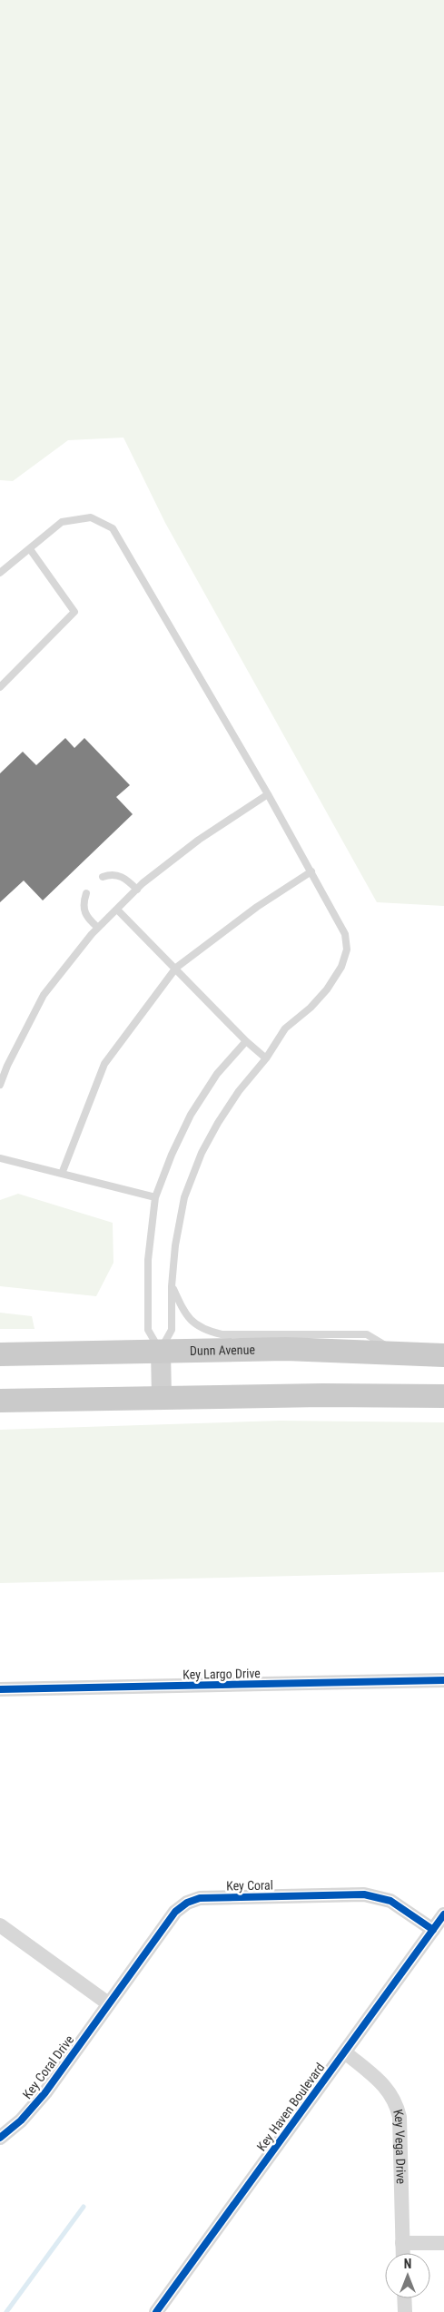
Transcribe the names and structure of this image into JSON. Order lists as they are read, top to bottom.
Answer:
{
  "streets": {
    "main road": ["Dunn Avenue"],
    "street": [
      "Key Largo Drive",
      "Key Coral",
      "Key Coral Drive",
      "Key Haven Boulevard",
      "Key Vega Drive"
    ]
  },
  "crossings": [
    ["Key Coral", "Key Coral Drive"],
    ["Key Coral", "Key Haven Boulevard"],
    ["Key Haven Boulevard", "Key Vega Drive"]
  ],
  "north": "top"
}
